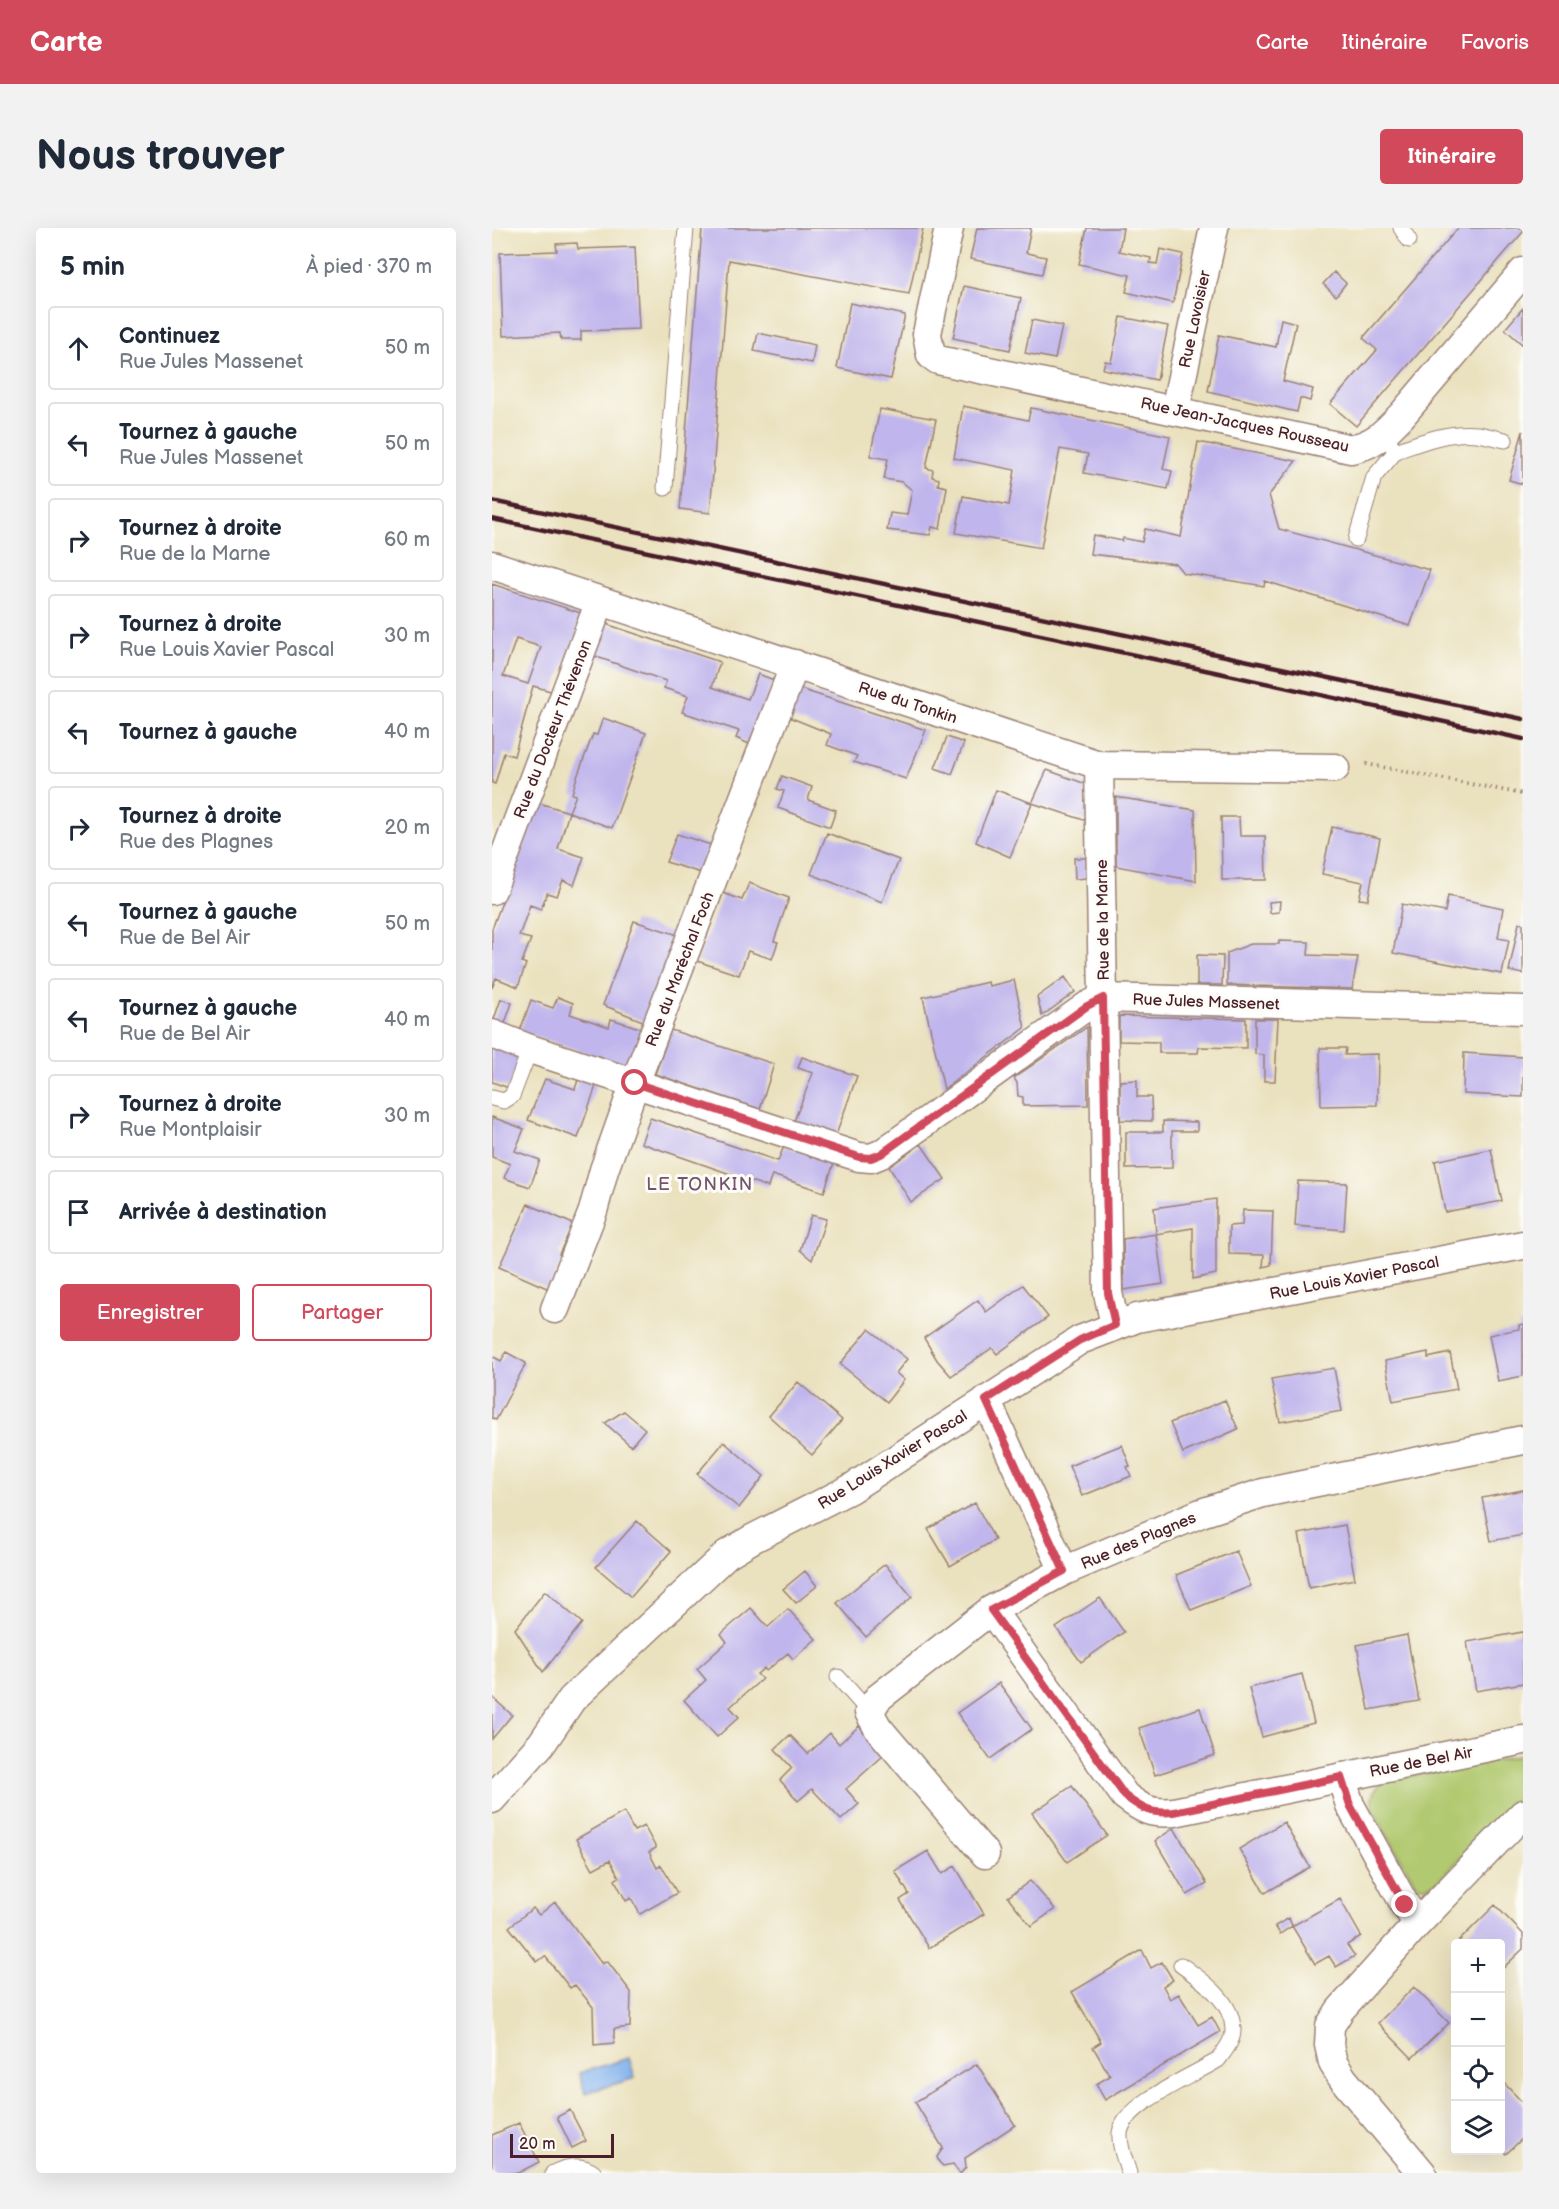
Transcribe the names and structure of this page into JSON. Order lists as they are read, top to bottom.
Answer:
{
  "streets": {
    "street": [
      "Rue Lavoisier",
      "Rue Jean-Jacques Rousseau",
      "Rue du Tonkin",
      "Rue du Docteur Thévenon",
      "Rue de la Marne",
      "Rue du Maréchal Foch",
      "Rue Jules Massenet",
      "Rue Louis Xavier Pascal",
      "Rue des Plagnes",
      "Rue de Bel Air"
    ]
  },
  "crossings": [
    ["Rue Lavoisier", "Rue Jean-Jacques Rousseau"],
    ["Rue du Tonkin", "Rue du Docteur Thévenon"],
    ["Rue du Tonkin", "Rue de la Marne"],
    ["Rue du Tonkin", "Rue du Maréchal Foch"],
    ["Rue de la Marne", "Rue Jules Massenet"],
    ["Rue de la Marne", "Rue Louis Xavier Pascal"],
    ["Rue des Plagnes", "Rue de Bel Air"]
  ],
  "districts": ["LE TONKIN"],
  "scale_bar": "20 m",
  "page": {
    "header": "Carte",
    "nav": ["Carte", "Itinéraire", "Favoris"],
    "buttons": [
      "Itinéraire",
      ["Enregistrer", "Partager"]
    ],
    "title": "Nous trouver",
    "heading": ["5 min", "À pied · 370 m"],
    "list": [
      ["Continuez", "Rue Jules Massenet", "50 m"],
      ["Tournez à gauche", "Rue Jules Massenet", "50 m"],
      ["Tournez à droite", "Rue de la Marne", "60 m"],
      ["Tournez à droite", "Rue Louis Xavier Pascal", "30 m"],
      ["Tournez à gauche", "40 m"],
      ["Tournez à droite", "Rue des Plagnes", "20 m"],
      ["Tournez à gauche", "Rue de Bel Air", "50 m"],
      ["Tournez à gauche", "Rue de Bel Air", "40 m"],
      ["Tournez à droite", "Rue Montplaisir", "30 m"],
      "Arrivée à destination"
    ],
    "map_buttons": ["+", "−"],
    "scale": "20 m"
  }
}
